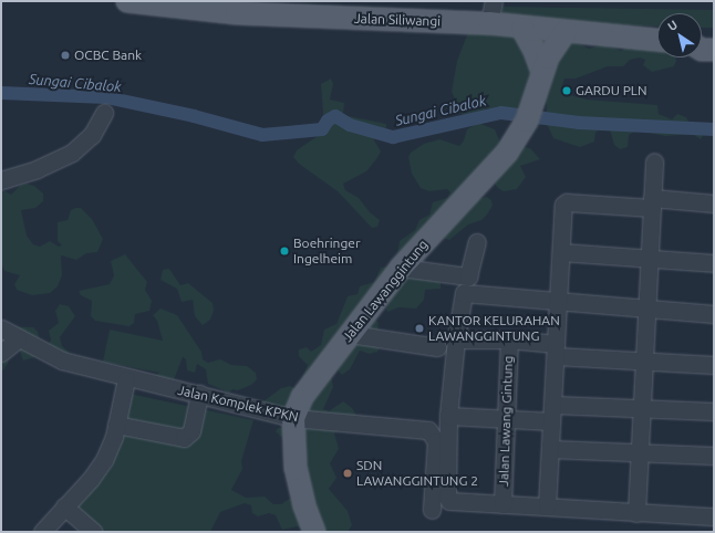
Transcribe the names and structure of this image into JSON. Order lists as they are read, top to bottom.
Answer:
{
  "streets": {
    "main road": ["Jalan Siliwangi", "Jalan Lawanggintung"],
    "street": ["Jalan Komplek KPKN", "Jalan Lawang Gintung"]
  },
  "crossings": [
    ["Jalan Siliwangi", "Jalan Lawanggintung"],
    ["Jalan Lawanggintung", "Jalan Komplek KPKN"]
  ],
  "water": ["Sungai Cibalok"],
  "places": [
    "OCBC Bank",
    "GARDU PLN",
    "Boehringer Ingelheim",
    "KANTOR KELURAHAN LAWANGGINTUNG",
    "SDN LAWANGGINTUNG 2"
  ],
  "north": "top left"
}
